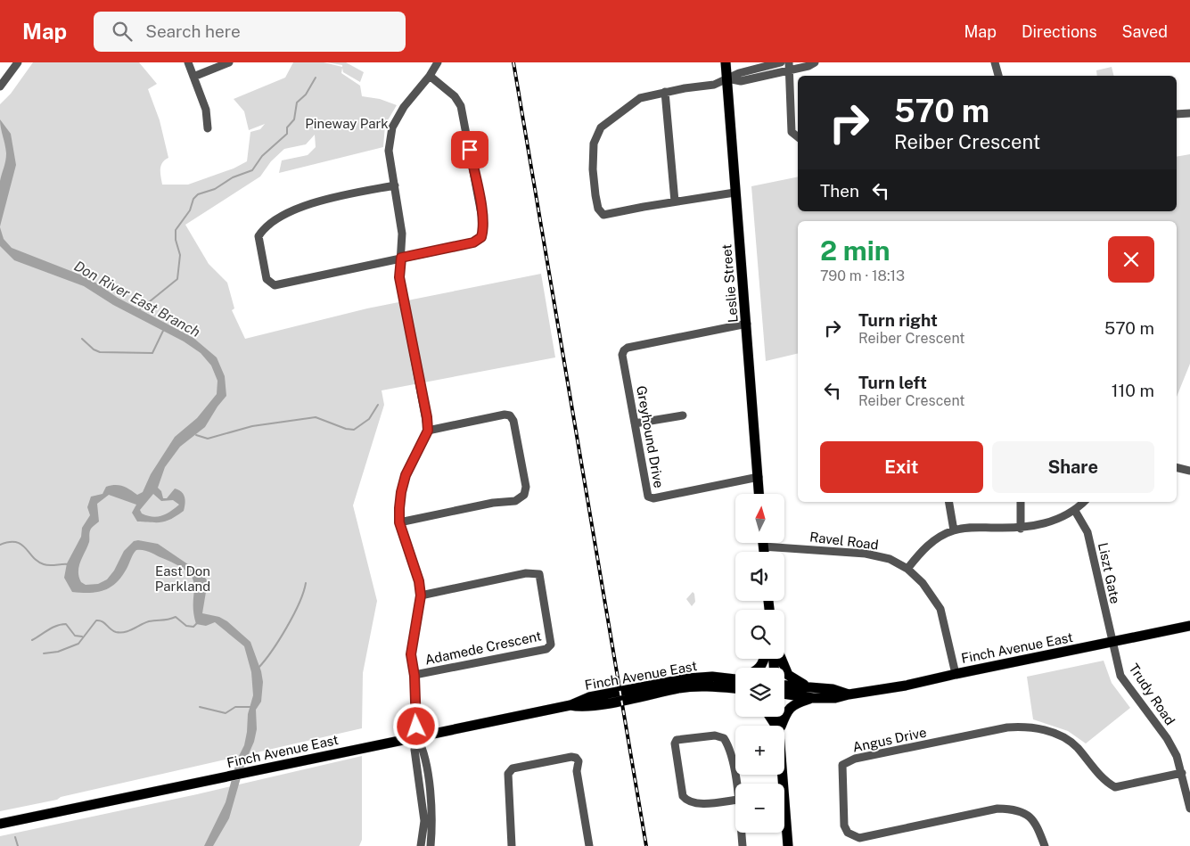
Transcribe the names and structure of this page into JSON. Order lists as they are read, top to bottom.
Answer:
{
  "streets": {
    "main road": ["Leslie Street", "Finch Avenue East"],
    "street": [
      "Greyhound Drive",
      "Ravel Road",
      "Liszt Gate",
      "Adamede Crescent",
      "Trudy Road",
      "Angus Drive"
    ]
  },
  "crossings": [
    ["Leslie Street", "Greyhound Drive"],
    ["Ravel Road", "Finch Avenue East"],
    ["Liszt Gate", "Finch Avenue East"],
    ["Liszt Gate", "Trudy Road"],
    ["Finch Avenue East", "Trudy Road"],
    ["Trudy Road", "Angus Drive"]
  ],
  "water": ["Don River East Branch"],
  "parks": ["Pineway Park", "East Don Parkland"],
  "north": "top",
  "page": {
    "header": "Map",
    "search": "Search here",
    "nav": ["Map", "Directions", "Saved"],
    "turn": ["570 m", "Reiber Crescent"],
    "then": "Then",
    "heading": ["2 min", "790 m · 18:13"],
    "list": [
      {
        "name": "Turn right",
        "note": "Reiber Crescent",
        "value": "570 m"
      },
      {
        "name": "Turn left",
        "note": "Reiber Crescent",
        "value": "110 m"
      }
    ],
    "buttons": ["Exit", "Share"],
    "map_buttons": ["+", "−"]
  }
}
